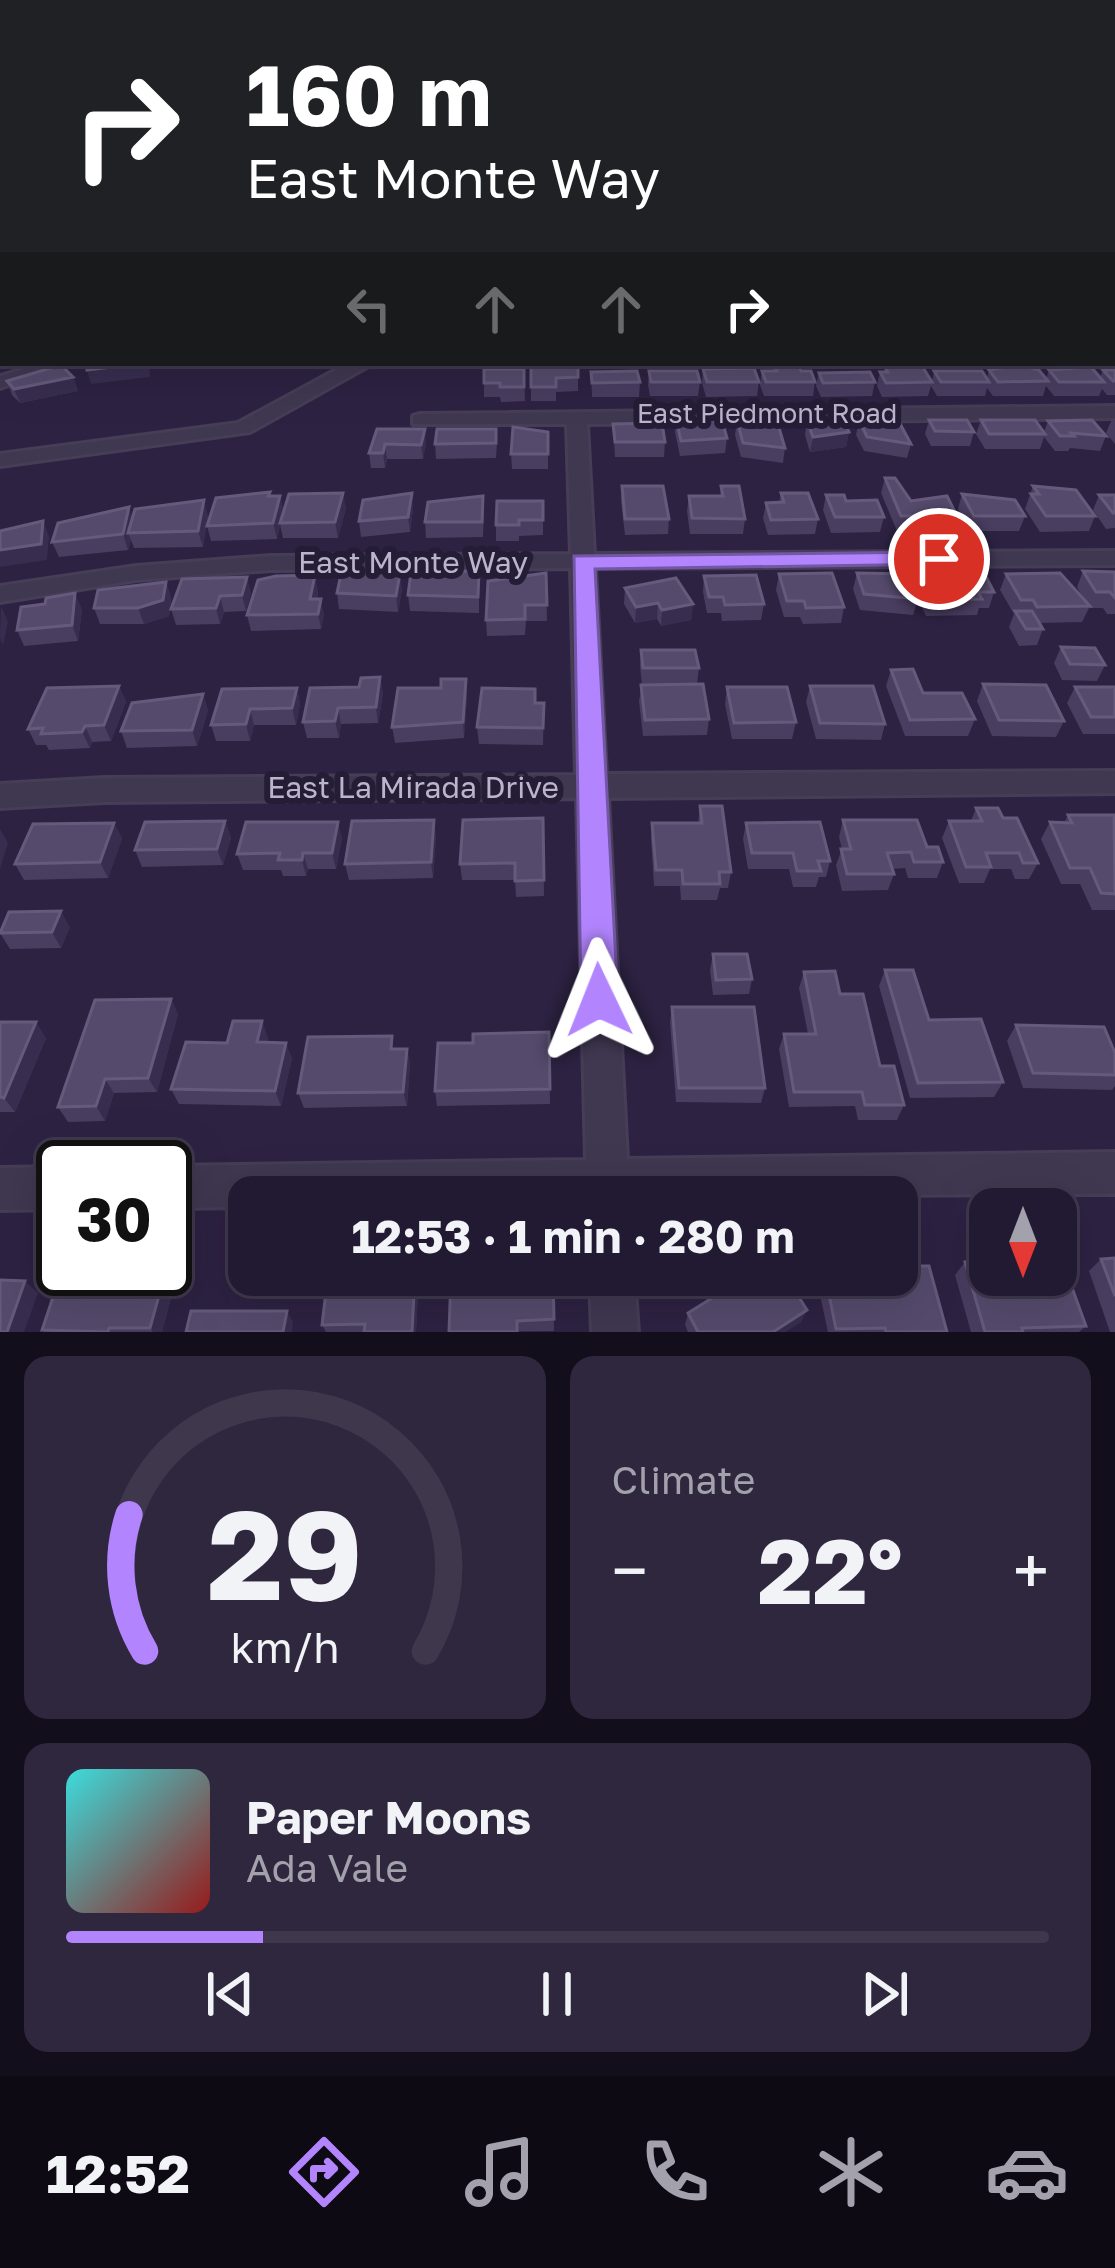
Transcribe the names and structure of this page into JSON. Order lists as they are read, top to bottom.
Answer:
{
  "streets": {
    "street": ["East Piedmont Road", "East Monte Way", "East La Mirada Drive"]
  },
  "north": "bottom",
  "page": {
    "turn": ["160 m", "East Monte Way"],
    "limit": "30",
    "trip": "12:53 · 1 min · 280 m",
    "tile": "Climate",
    "heat": ["−", "22°", "+"],
    "song": ["Paper Moons", "Ada Vale"],
    "tabs": "12:52",
    "gauge": ["29", "km/h"]
  }
}
